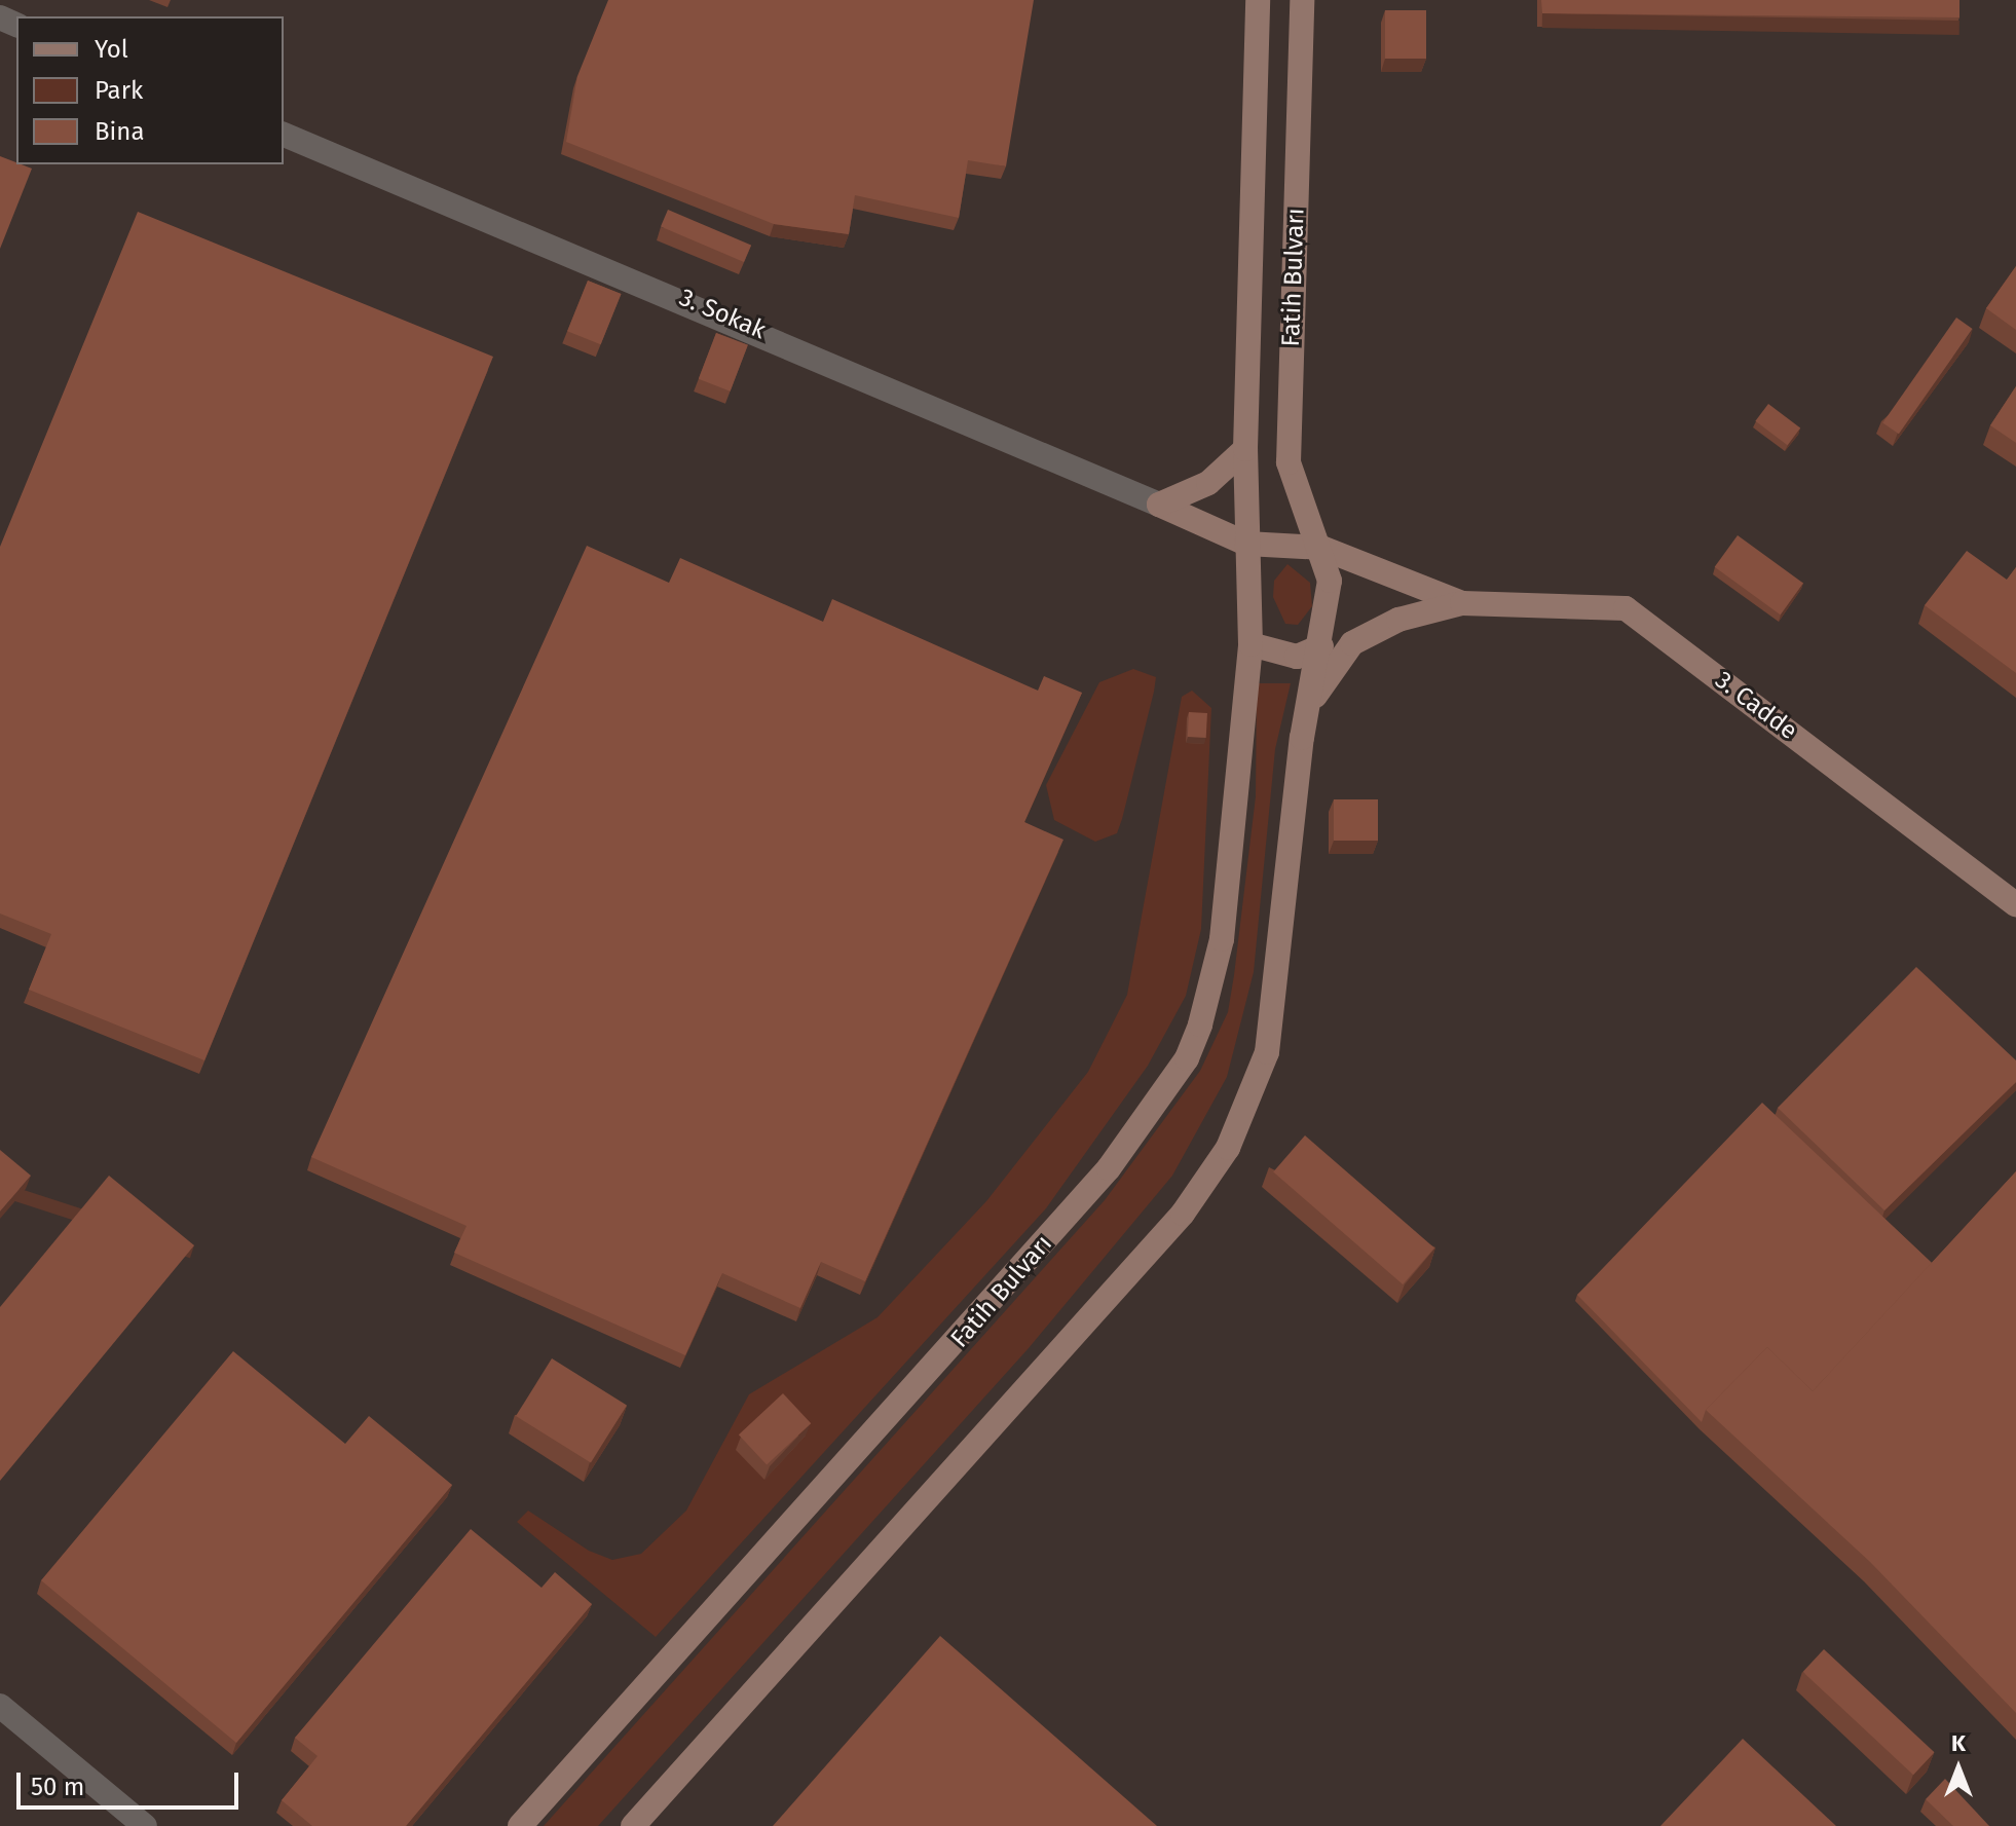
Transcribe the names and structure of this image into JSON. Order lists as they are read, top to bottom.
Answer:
{
  "streets": {
    "main road": ["Fatih Bulvarı", "3. Cadde"],
    "street": ["3. Sokak"]
  },
  "legend": ["Yol", "Park", "Bina"],
  "scale_bar": "50 m",
  "north": "top"
}
